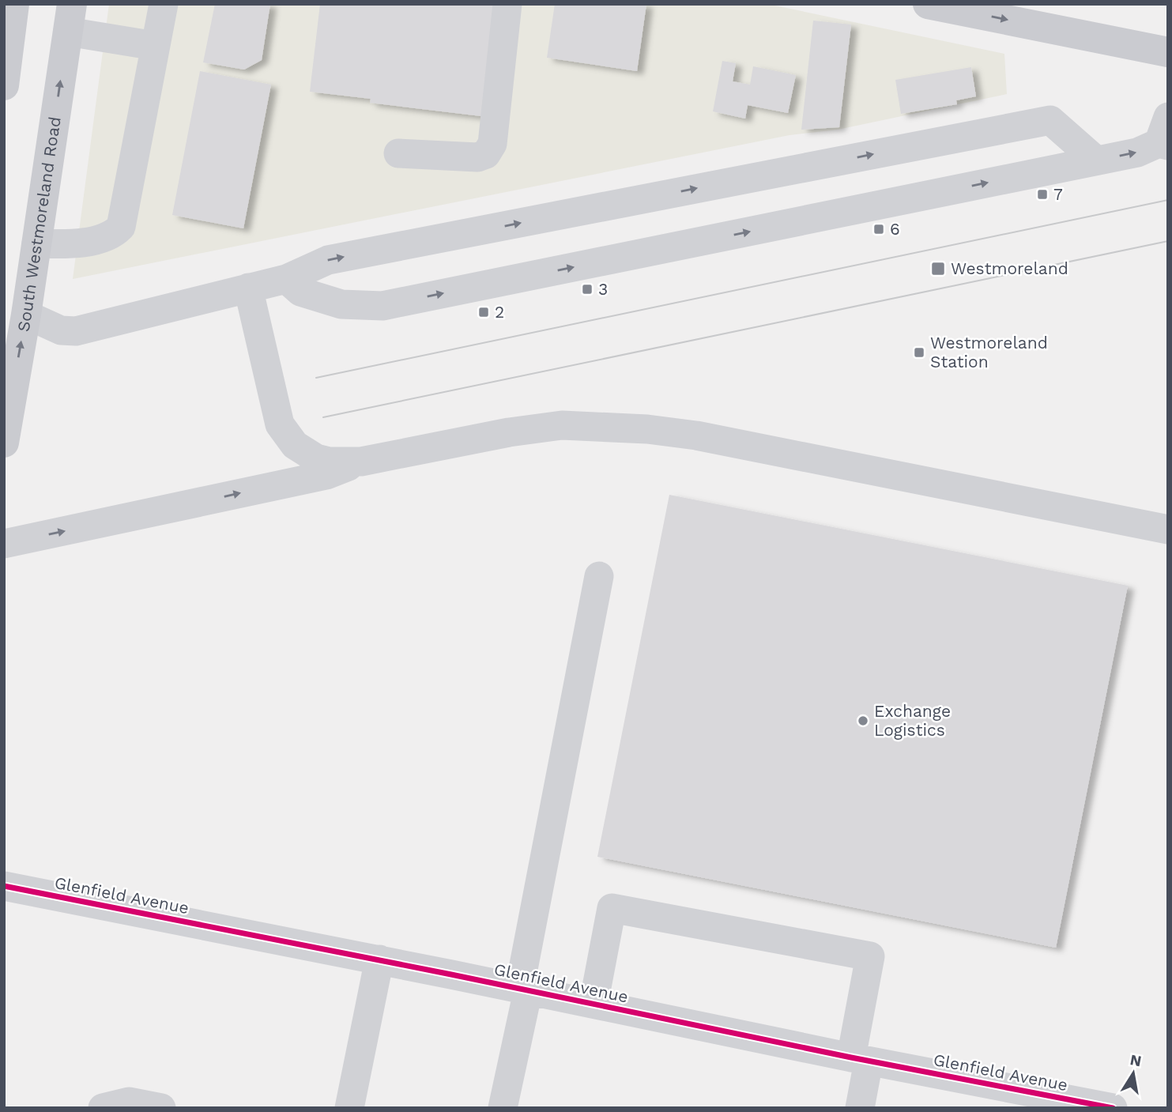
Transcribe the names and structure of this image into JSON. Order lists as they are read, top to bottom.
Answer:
{
  "streets": {
    "main road": ["South Westmoreland Road"],
    "street": ["Glenfield Avenue"]
  },
  "one_way": ["South Westmoreland Road"],
  "places": {
    "transit": [
      "7",
      "6",
      "Westmoreland",
      "3",
      "2",
      "Westmoreland Station"
    ],
    "other": ["Exchange Logistics"]
  },
  "north": "top"
}
